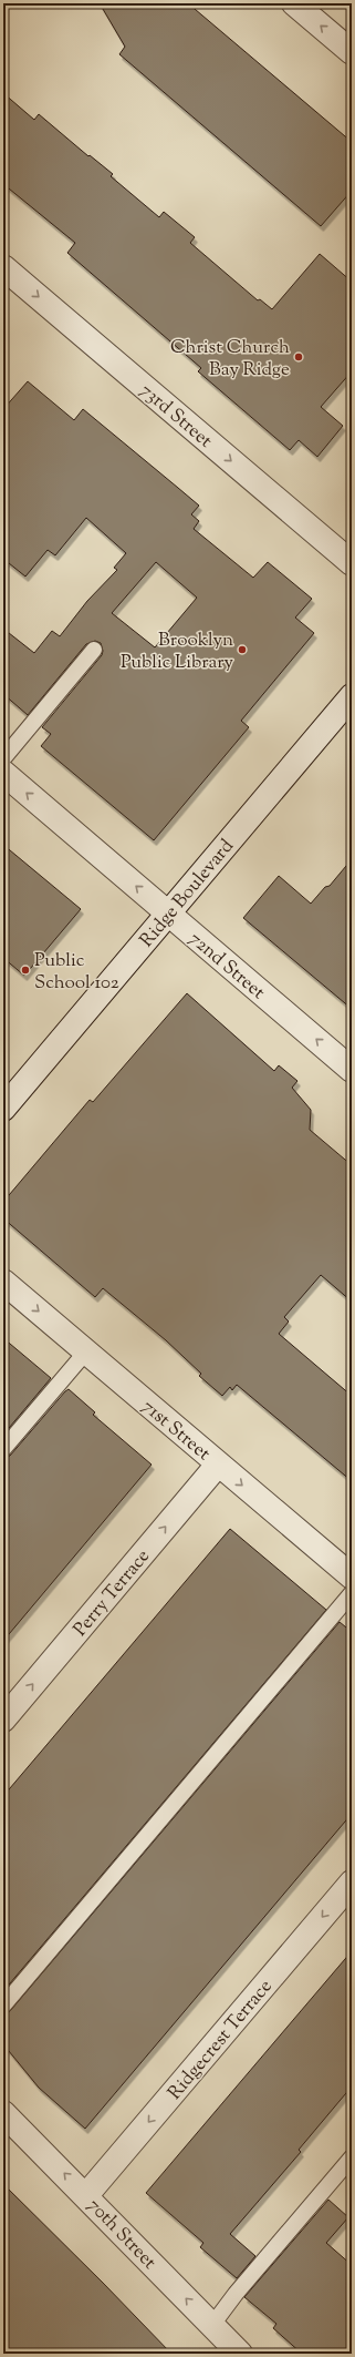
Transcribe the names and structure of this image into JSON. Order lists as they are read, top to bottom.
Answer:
{
  "streets": {
    "street": [
      "73rd Street",
      "Ridge Boulevard",
      "72nd Street",
      "71st Street",
      "Perry Terrace",
      "Ridgecrest Terrace",
      "70th Street"
    ]
  },
  "crossings": [
    ["Ridge Boulevard", "72nd Street"],
    ["71st Street", "Perry Terrace"],
    ["Ridgecrest Terrace", "70th Street"]
  ],
  "one_way": [
    "73rd Street",
    "72nd Street",
    "71st Street",
    "Perry Terrace",
    "Ridgecrest Terrace",
    "70th Street"
  ],
  "places": ["Christ Church Bay Ridge", "Brooklyn Public Library", "Public School 102"]
}
